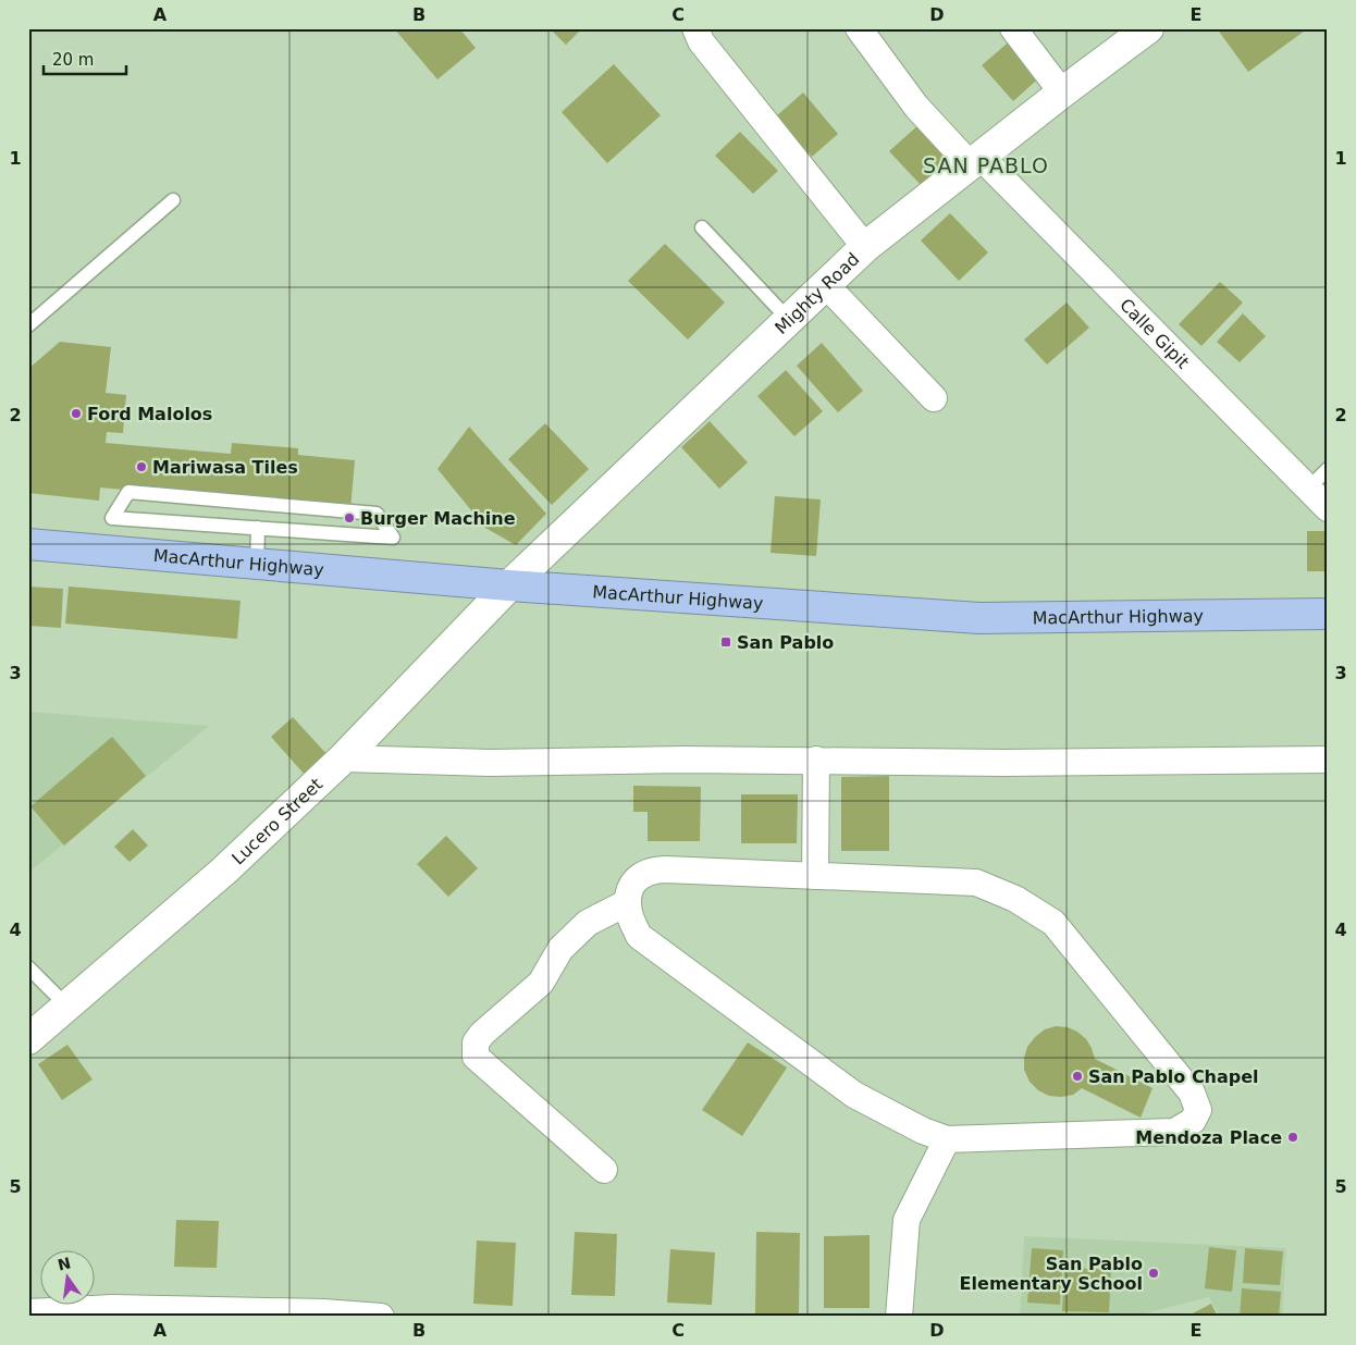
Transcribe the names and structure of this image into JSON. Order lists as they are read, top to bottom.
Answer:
{
  "streets": {
    "highway": ["MacArthur Highway"],
    "street": ["Mighty Road", "Calle Gipit", "Lucero Street"]
  },
  "crossings": [
    ["Mighty Road", "Calle Gipit"],
    ["Mighty Road", "MacArthur Highway"],
    ["Mighty Road", "Lucero Street"],
    ["MacArthur Highway", "Lucero Street"]
  ],
  "districts": ["SAN PABLO"],
  "places": {
    "other": [
      "Ford Malolos",
      "Mariwasa Tiles",
      "Burger Machine",
      "San Pablo Chapel",
      "Mendoza Place",
      "San Pablo Elementary School"
    ],
    "transit": ["San Pablo"]
  },
  "scale_bar": "20 m",
  "north": "top",
  "grid": {
    "columns": [
      "A",
      "B",
      "C",
      "D",
      "E"
    ],
    "rows": [
      "1",
      "2",
      "3",
      "4",
      "5"
    ]
  }
}
